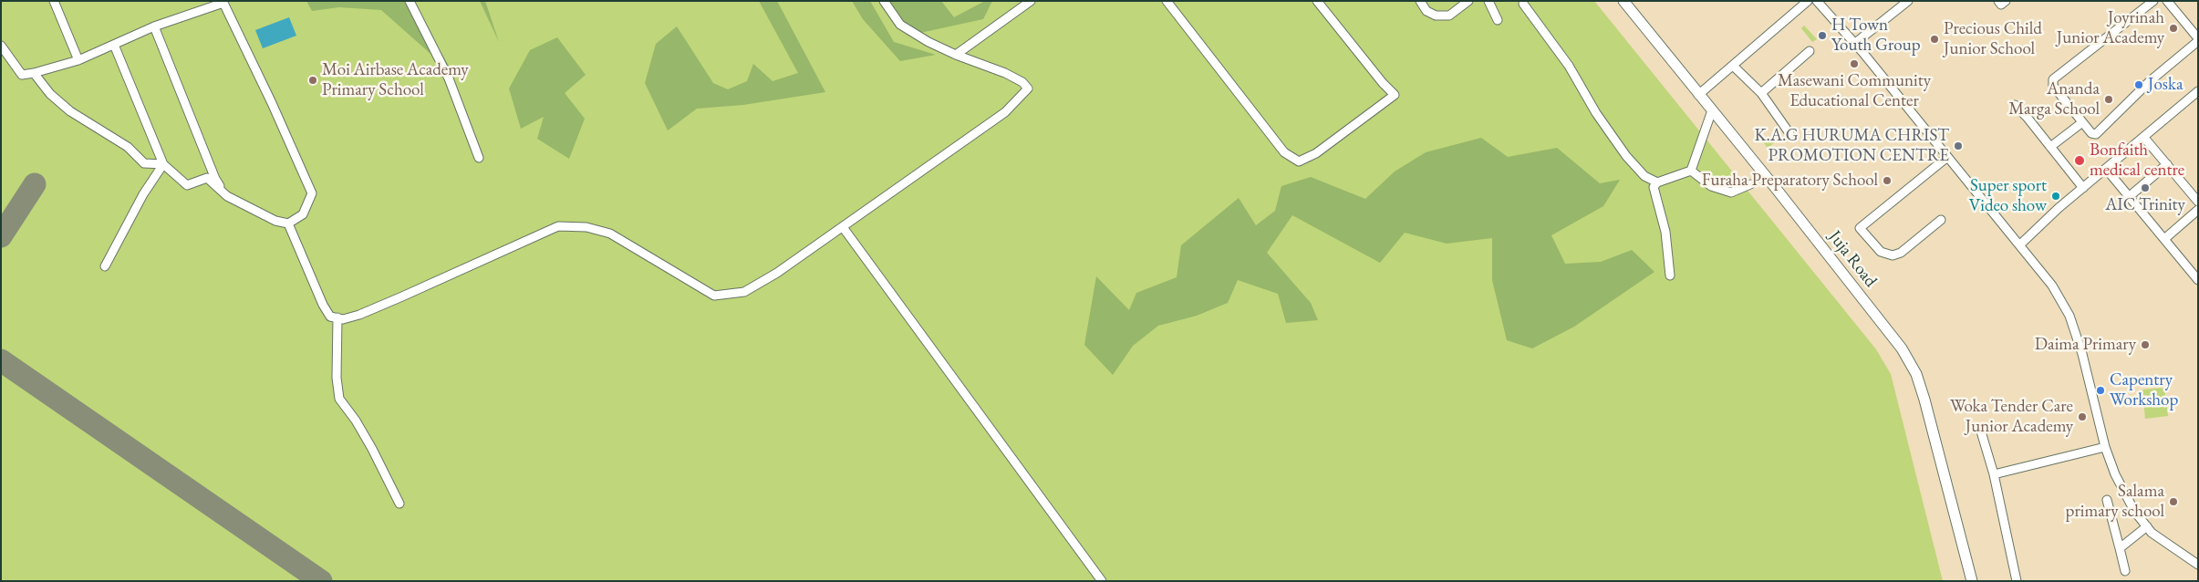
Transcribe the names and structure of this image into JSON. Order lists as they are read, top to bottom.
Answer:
{
  "streets": {
    "main road": ["Juja Road"]
  },
  "places": [
    "Joyrinah Junior Academy",
    "H Town Youth Group",
    "Precious Child Junior School",
    "Masewani Community Educational Center",
    "Moi Airbase Academy Primary School",
    "Joska",
    "Ananda Marga School",
    "K.A.G HURUMA CHRIST PROMOTION CENTRE",
    "Bonfaith medical centre",
    "Furaha Preparatory School",
    "AIC Trinity",
    "Super sport Video show",
    "Daima Primary",
    "Capentry Workshop",
    "Woka Tender Care Junior Academy",
    "Salama primary school"
  ]
}
